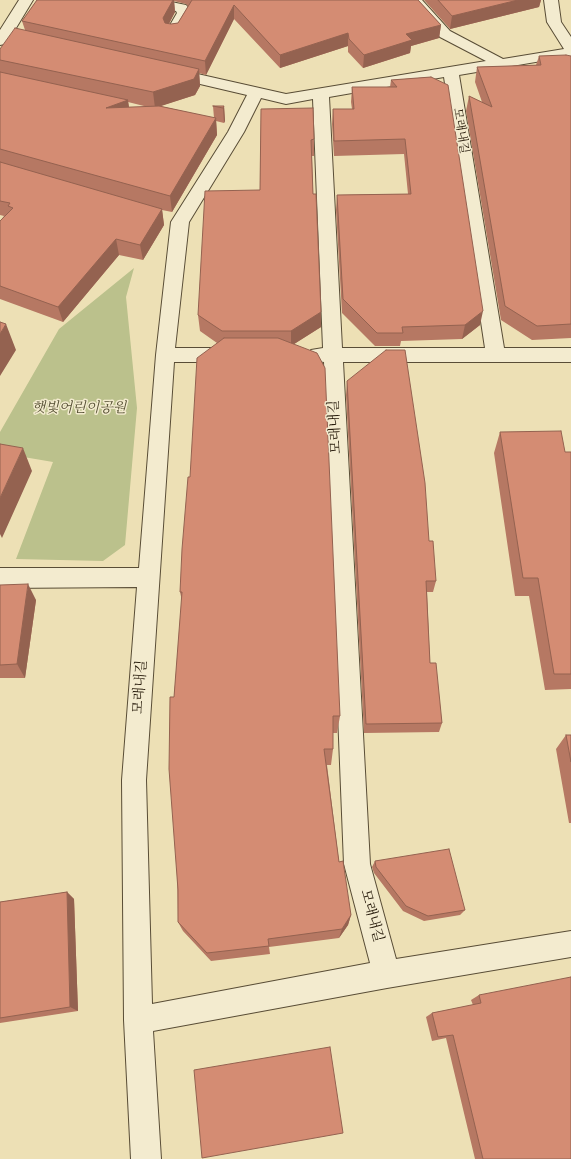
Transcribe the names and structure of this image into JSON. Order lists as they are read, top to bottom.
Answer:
{
  "streets": {
    "street": ["모래내길"]
  },
  "parks": ["햇빛어린이공원"]
}
